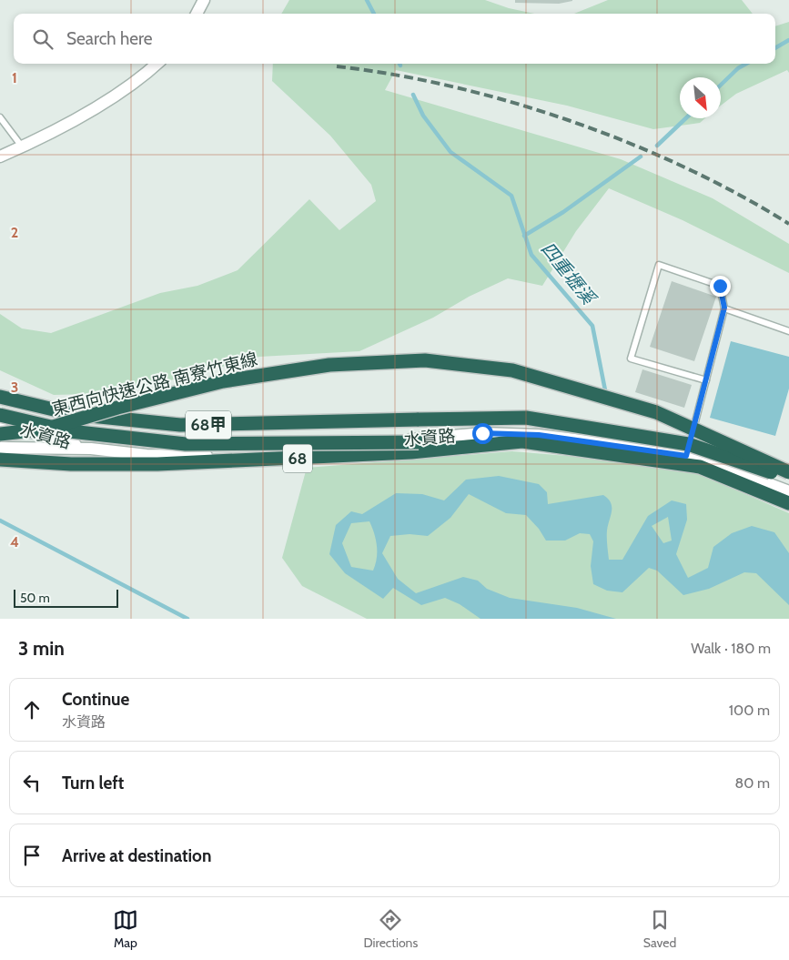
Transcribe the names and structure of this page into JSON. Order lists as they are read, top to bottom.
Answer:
{
  "streets": {
    "highway": ["東西向快速公路 南寮竹東線", "68甲", "68"],
    "street": ["水資路"]
  },
  "crossings": [
    ["68甲", "68"]
  ],
  "water": ["四重壢溪"],
  "scale_bar": "50 m",
  "north": "bottom right",
  "page": {
    "search": "Search here",
    "scale": "50 m",
    "heading": ["3 min", "Walk · 180 m"],
    "list": [
      ["Continue", "水資路", "100 m"],
      ["Turn left", "80 m"],
      "Arrive at destination"
    ],
    "nav": ["Map", "Directions", "Saved"]
  },
  "grid": {
    "rows": [
      "1",
      "2",
      "3",
      "4"
    ]
  }
}
